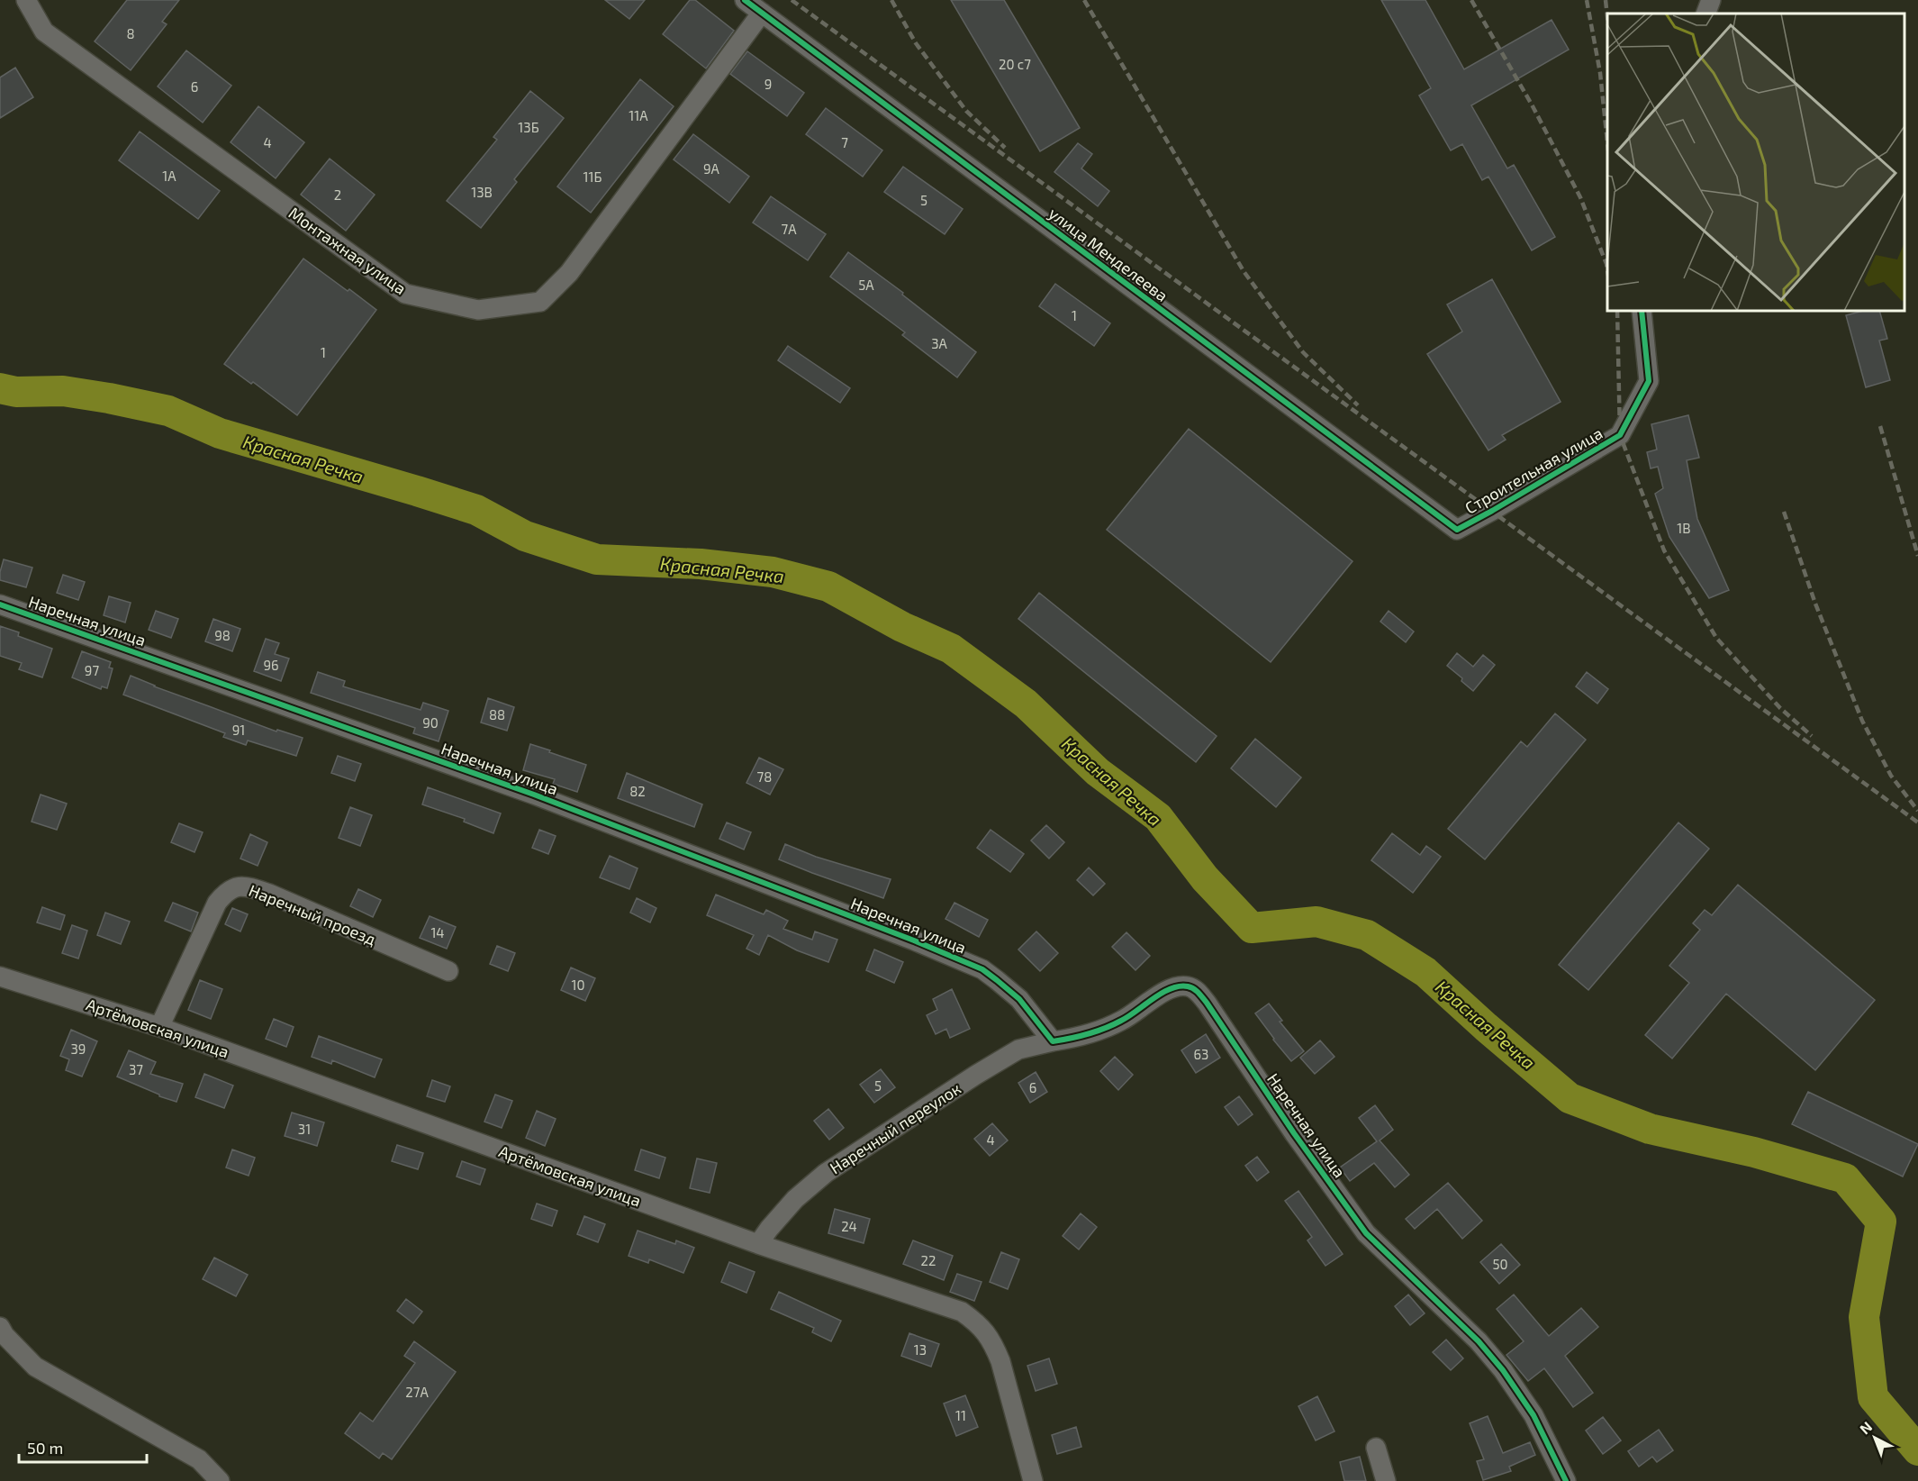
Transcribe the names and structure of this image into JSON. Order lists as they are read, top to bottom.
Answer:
{
  "streets": {
    "street": [
      "Монтажная улица",
      "улица Менделеева",
      "Строительная улица",
      "Наречная улица",
      "Наречный проезд",
      "Артёмовская улица",
      "Наречный переулок"
    ]
  },
  "crossings": [
    ["Монтажная улица", "улица Менделеева"],
    ["улица Менделеева", "Строительная улица"],
    ["Наречная улица", "Наречный переулок"],
    ["Наречный проезд", "Артёмовская улица"],
    ["Артёмовская улица", "Наречный переулок"]
  ],
  "water": ["Красная Речка"],
  "house_numbers": [
    "8",
    "20 с7",
    "9",
    "6",
    "11А",
    "13Б",
    "4",
    "7",
    "9А",
    "1А",
    "11Б",
    "13В",
    "2",
    "5",
    "7А",
    "5А",
    "1",
    "3А",
    "1",
    "1В",
    "98",
    "96",
    "97",
    "88",
    "90",
    "91",
    "78",
    "82",
    "14",
    "10",
    "39",
    "63",
    "37",
    "5",
    "6",
    "31",
    "4",
    "24",
    "22",
    "50",
    "13",
    "27А",
    "11"
  ],
  "scale_bar": "50 m",
  "north": "top left"
}
